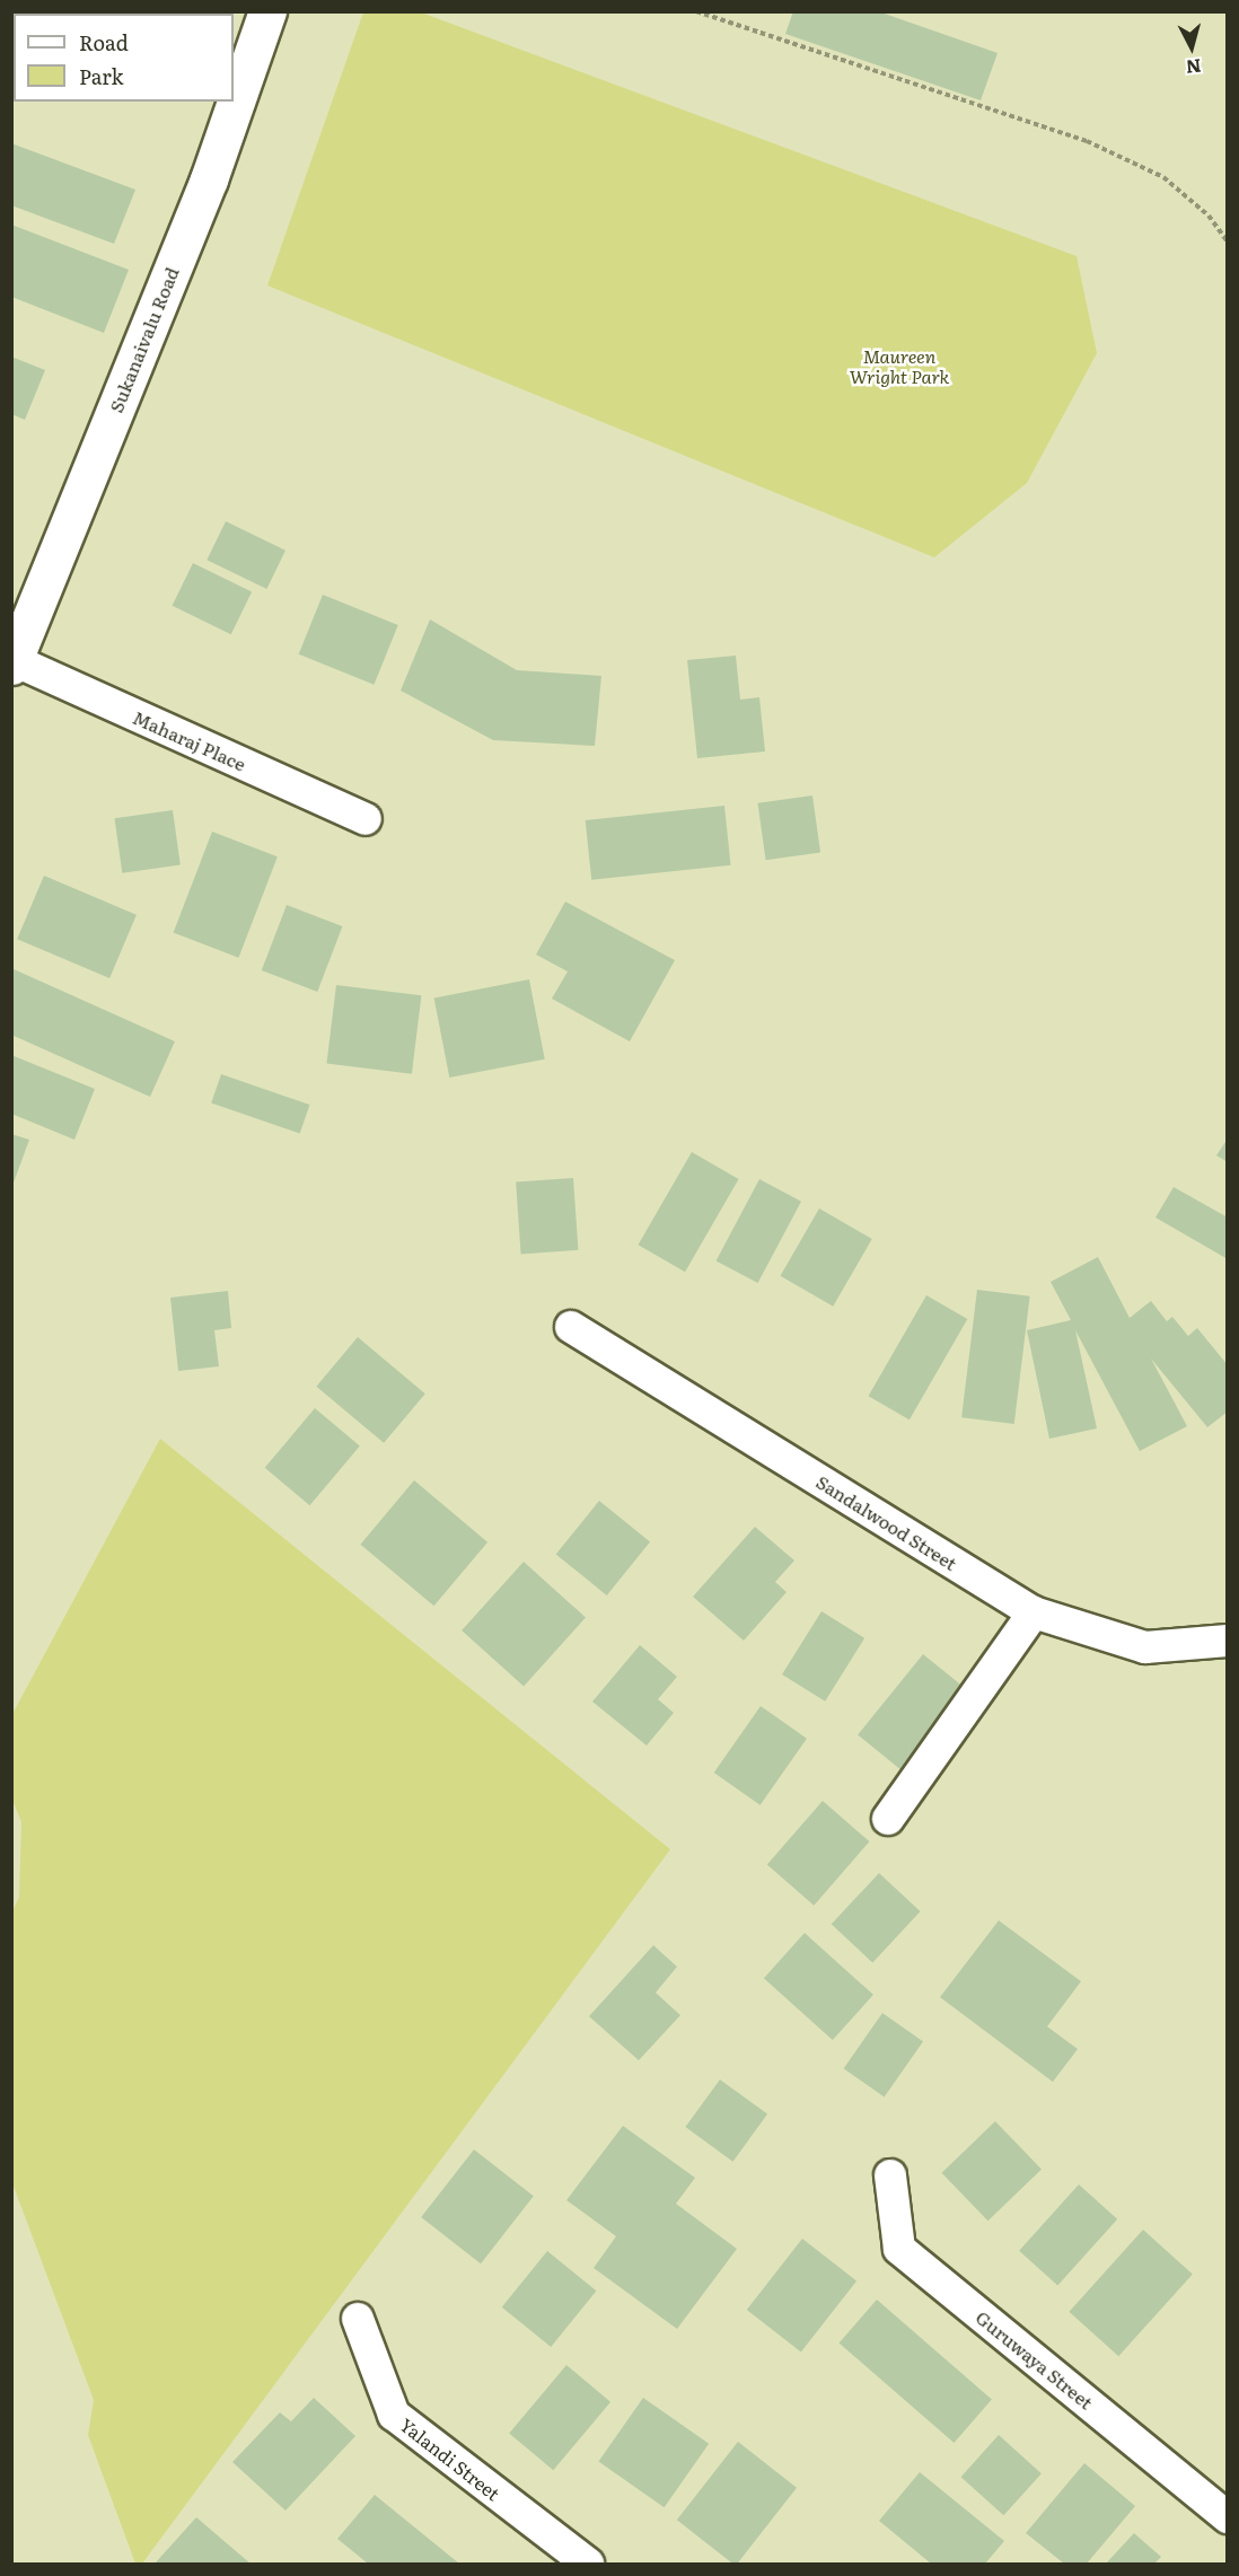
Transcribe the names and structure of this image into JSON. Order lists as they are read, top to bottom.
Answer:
{
  "streets": {
    "main road": ["Sukanaivalu Road"],
    "street": [
      "Maharaj Place",
      "Sandalwood Street",
      "Guruwaya Street",
      "Yalandi Street"
    ]
  },
  "crossings": [
    ["Sukanaivalu Road", "Maharaj Place"]
  ],
  "parks": ["Maureen Wright Park"],
  "legend": ["Road", "Park"],
  "north": "bottom"
}
